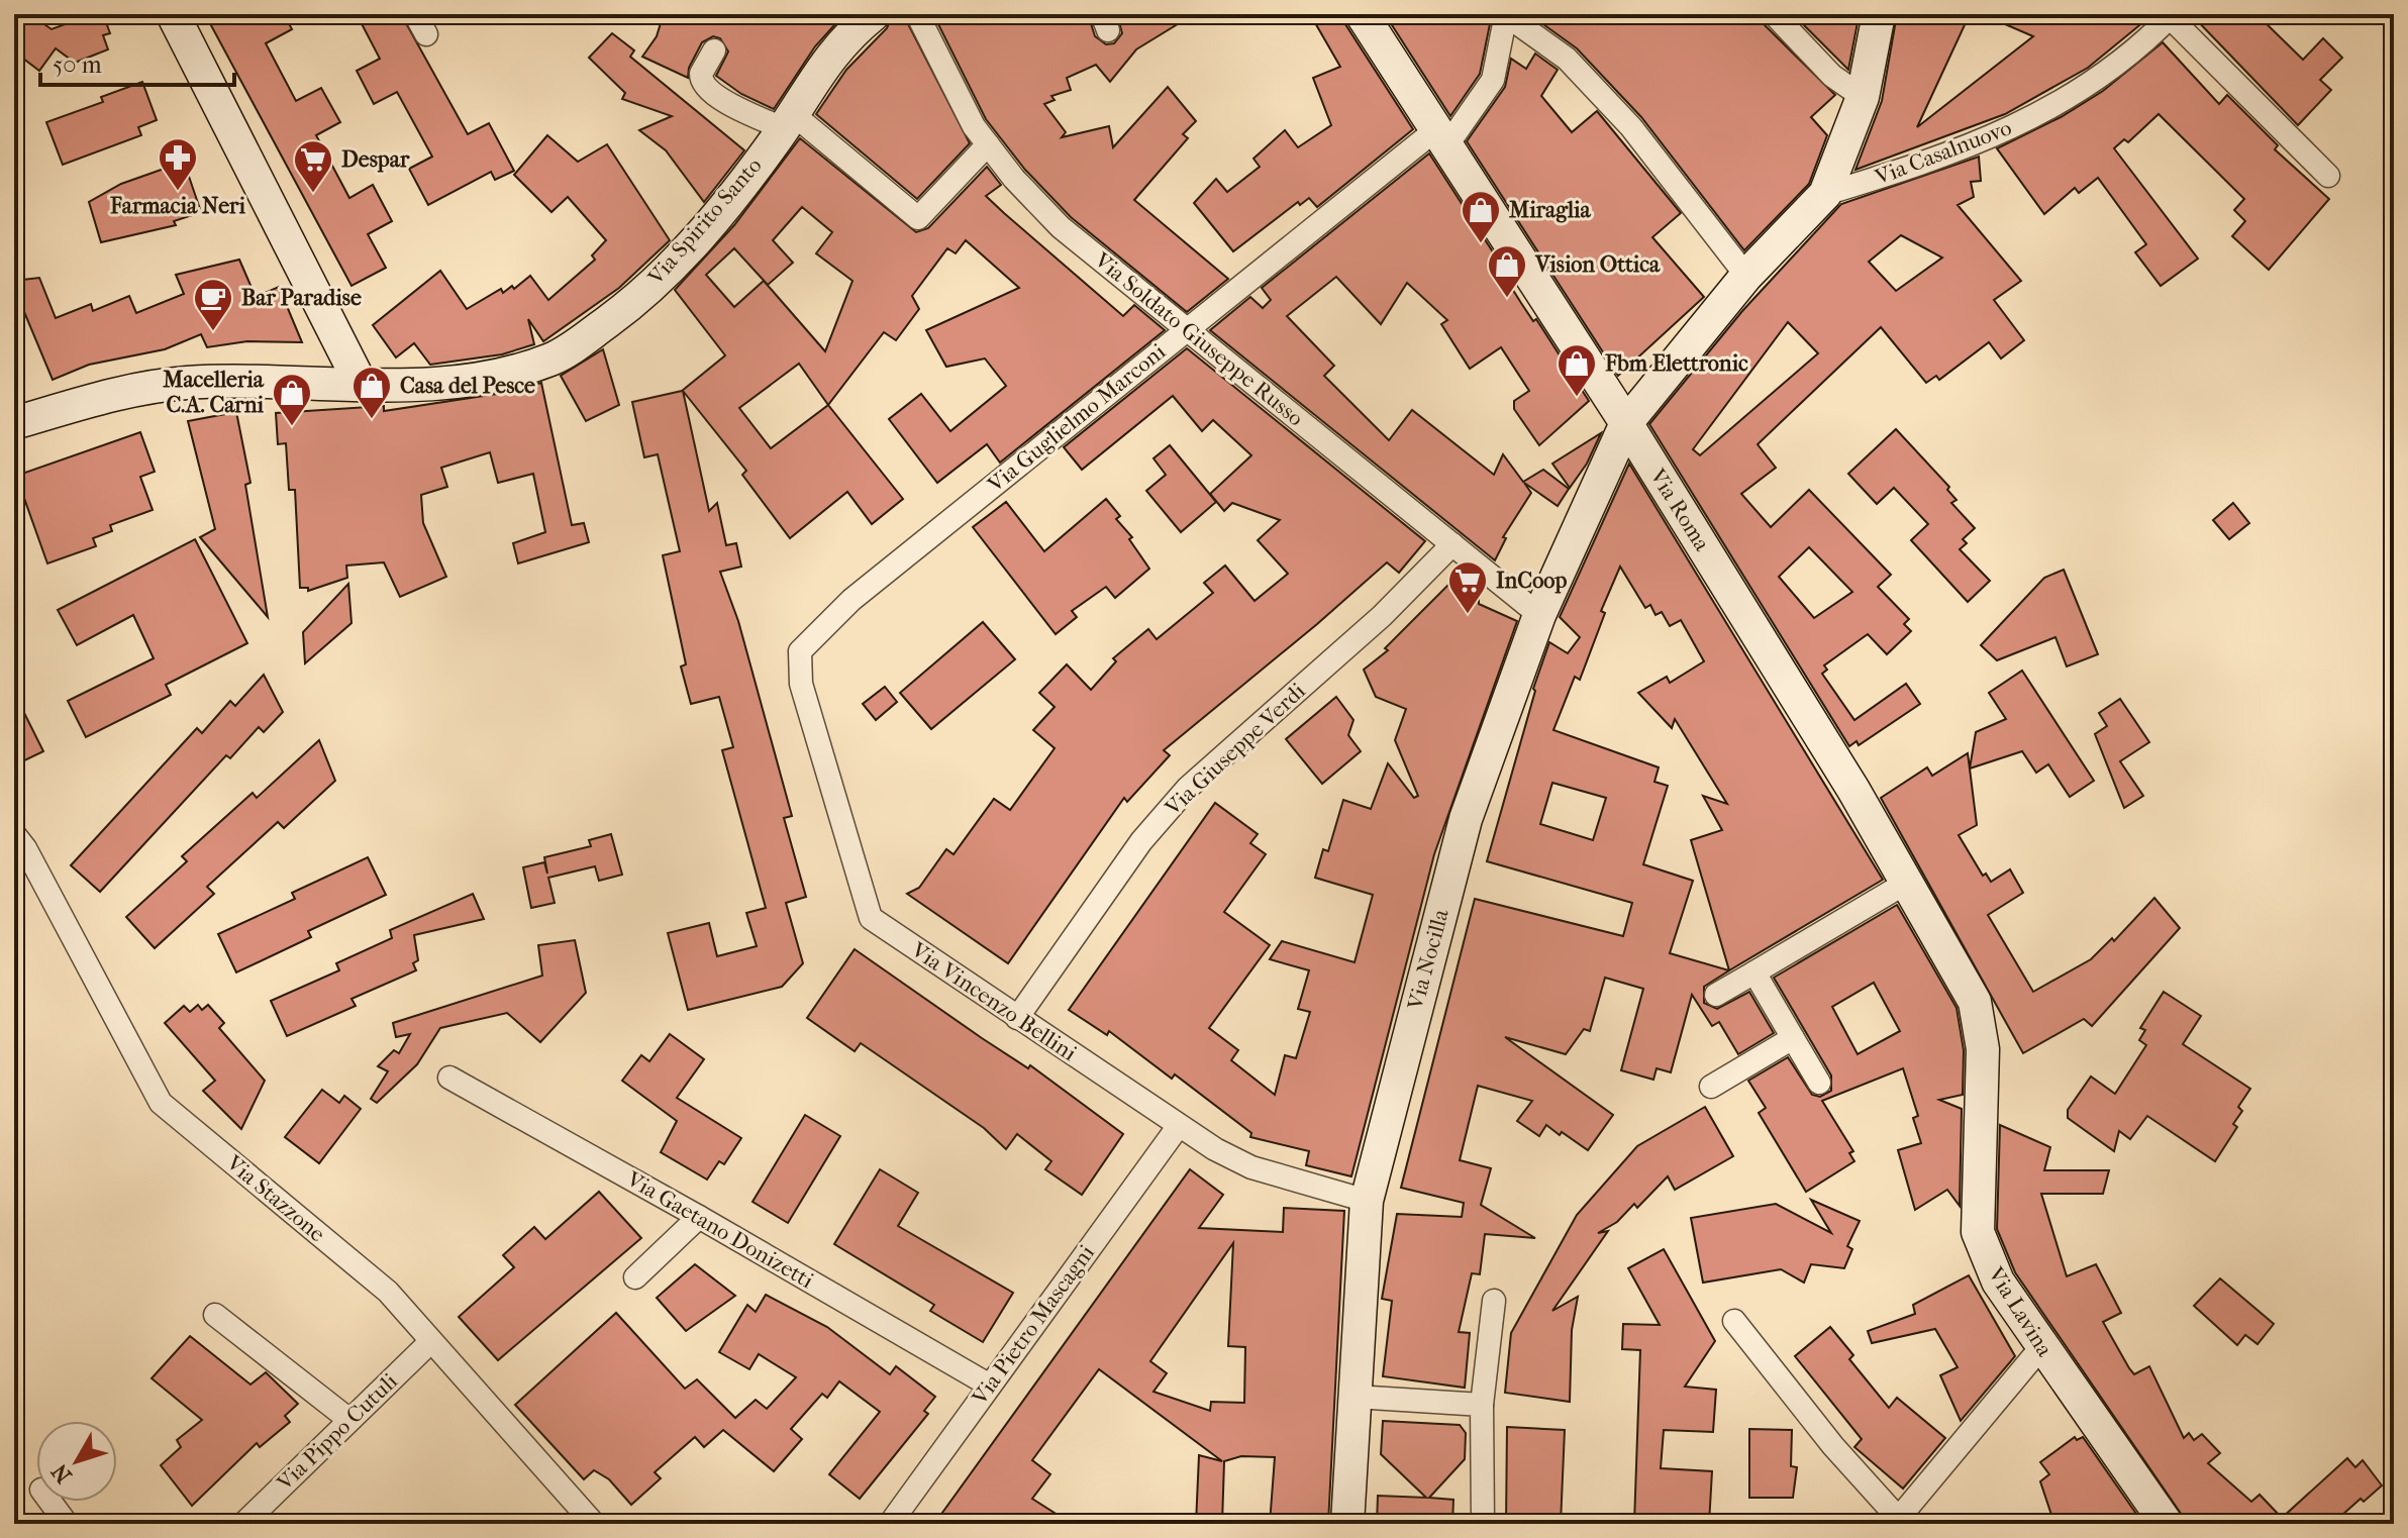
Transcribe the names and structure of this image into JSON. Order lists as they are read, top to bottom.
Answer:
{
  "streets": {
    "street": [
      "Via Casalnuovo",
      "Via Spirito Santo",
      "Via Soldato Giuseppe Russo",
      "Via Guglielmo Marconi",
      "Via Roma",
      "Via Giuseppe Verdi",
      "Via Nocilla",
      "Via Vincenzo Bellini",
      "Via Stazzone",
      "Via Gaetano Donizetti",
      "Via Lavina",
      "Via Pietro Mascagni",
      "Via Pippo Cutuli"
    ]
  },
  "crossings": [
    ["Via Casalnuovo", "Via Nocilla"],
    ["Via Soldato Giuseppe Russo", "Via Guglielmo Marconi"],
    ["Via Soldato Giuseppe Russo", "Via Giuseppe Verdi"],
    ["Via Soldato Giuseppe Russo", "Via Nocilla"],
    ["Via Guglielmo Marconi", "Via Roma"],
    ["Via Guglielmo Marconi", "Via Vincenzo Bellini"],
    ["Via Roma", "Via Nocilla"],
    ["Via Roma", "Via Lavina"],
    ["Via Giuseppe Verdi", "Via Vincenzo Bellini"],
    ["Via Nocilla", "Via Vincenzo Bellini"],
    ["Via Vincenzo Bellini", "Via Pietro Mascagni"],
    ["Via Stazzone", "Via Pippo Cutuli"],
    ["Via Gaetano Donizetti", "Via Pietro Mascagni"]
  ],
  "places": {
    "pharmacy": ["Farmacia Neri"],
    "supermarket": ["Despar", "InCoop"],
    "shop": [
      "Miraglia",
      "Vision Ottica",
      "Fbm Elettronic",
      "Casa del Pesce",
      "Macelleria C.A. Carni"
    ],
    "cafe": ["Bar Paradise"]
  },
  "scale_bar": "50 m",
  "north": "bottom left"
}
